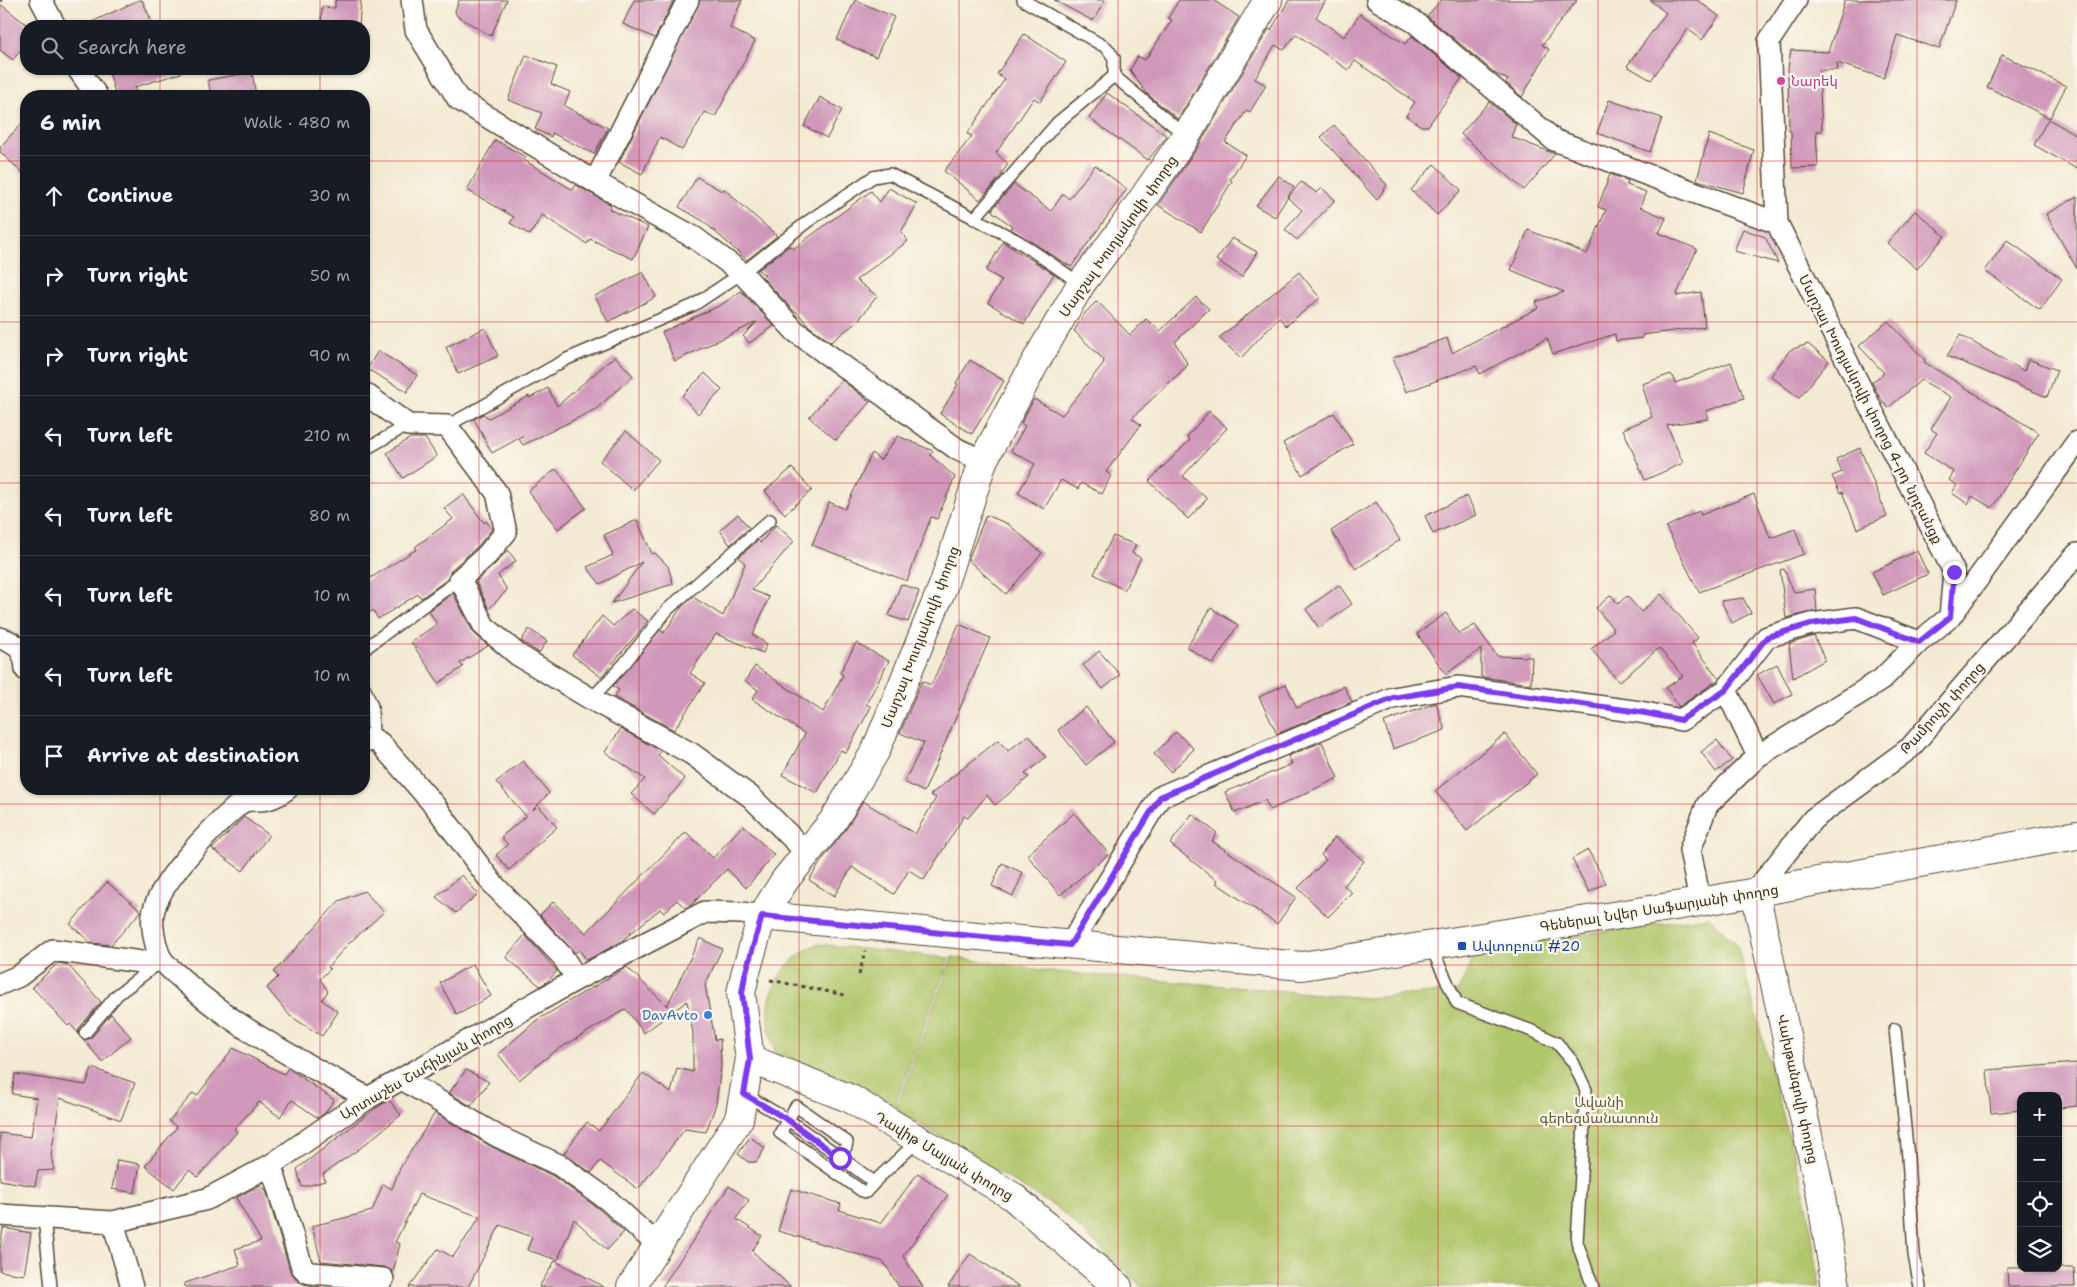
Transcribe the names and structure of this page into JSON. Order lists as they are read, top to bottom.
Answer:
{
  "streets": {
    "street": [
      "Մարշալ Խուդյակովի փողոց",
      "Մարշալ Խուդյակովի փողոց 4-րդ նրբանցք",
      "Թամրուչի փողոց",
      "Գեներալ Նվեր Սաֆարյանի փողոց",
      "Արտաշես Շահինյան փողոց",
      "Վախթանգովի փողոց",
      "Դավիթ Մալյան փողոց"
    ]
  },
  "crossings": [
    ["Մարշալ Խուդյակովի փողոց", "Գեներալ Նվեր Սաֆարյանի փողոց"],
    ["Մարշալ Խուդյակովի փողոց", "Արտաշես Շահինյան փողոց"],
    ["Մարշալ Խուդյակովի փողոց", "Դավիթ Մալյան փողոց"],
    ["Թամրուչի փողոց", "Գեներալ Նվեր Սաֆարյանի փողոց"],
    ["Թամրուչի փողոց", "Վախթանգովի փողոց"],
    ["Գեներալ Նվեր Սաֆարյանի փողոց", "Արտաշես Շահինյան փողոց"],
    ["Գեներալ Նվեր Սաֆարյանի փողոց", "Վախթանգովի փողոց"]
  ],
  "parks": ["Ավանի գերեզմանատուն"],
  "places": {
    "other": ["Նարեկ", "DavAvto"],
    "transit": ["Ավտոբուս #20"]
  },
  "page": {
    "search": "Search here",
    "heading": ["6 min", "Walk · 480 m"],
    "list": [
      ["Continue", "30 m"],
      ["Turn right", "50 m"],
      ["Turn right", "90 m"],
      ["Turn left", "210 m"],
      ["Turn left", "80 m"],
      ["Turn left", "10 m"],
      ["Turn left", "10 m"],
      "Arrive at destination"
    ],
    "map_buttons": ["+", "−"]
  }
}
